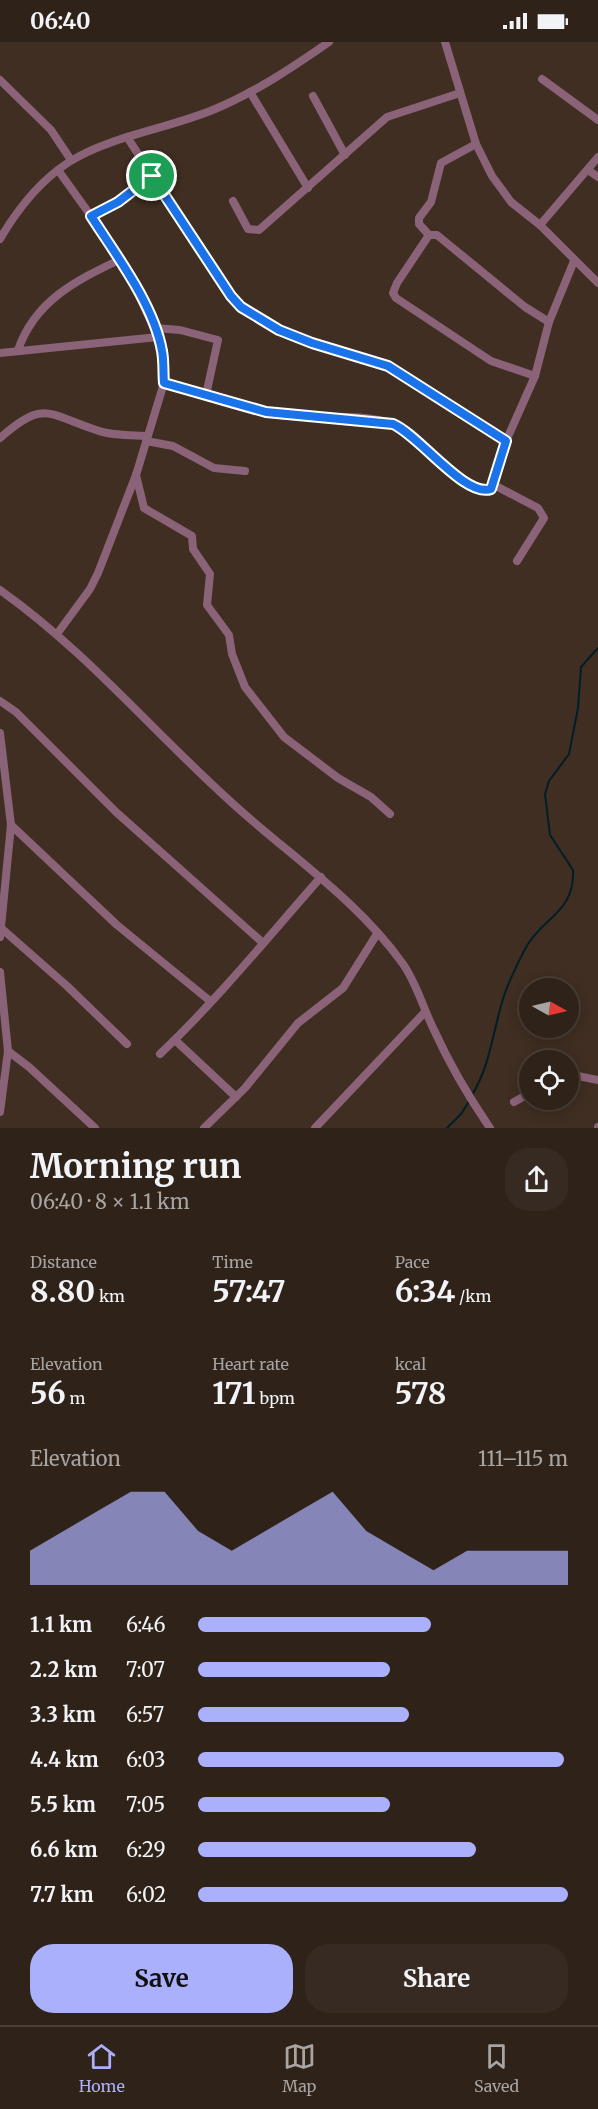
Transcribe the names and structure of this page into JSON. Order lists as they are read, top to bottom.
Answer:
{
  "north": "right",
  "page": {
    "status": "06:40",
    "heading": ["Morning run", "06:40 · 8 × 1.1 km"],
    "stats": [
      ["Distance", "8.80 km"],
      ["Time", "57:47"],
      ["Pace", "6:34 /km"],
      ["Elevation", "56 m"],
      ["Heart rate", "171 bpm"],
      ["kcal", "578"]
    ],
    "chart": ["Elevation", "111–115 m"],
    "list": [
      {
        "name": "1.1 km",
        "note": "6:46"
      },
      {
        "name": "2.2 km",
        "note": "7:07"
      },
      {
        "name": "3.3 km",
        "note": "6:57"
      },
      {
        "name": "4.4 km",
        "note": "6:03"
      },
      {
        "name": "5.5 km",
        "note": "7:05"
      },
      {
        "name": "6.6 km",
        "note": "6:29"
      },
      {
        "name": "7.7 km",
        "note": "6:02"
      }
    ],
    "buttons": ["Save", "Share"],
    "tabs": ["Home", "Map", "Saved"]
  }
}
